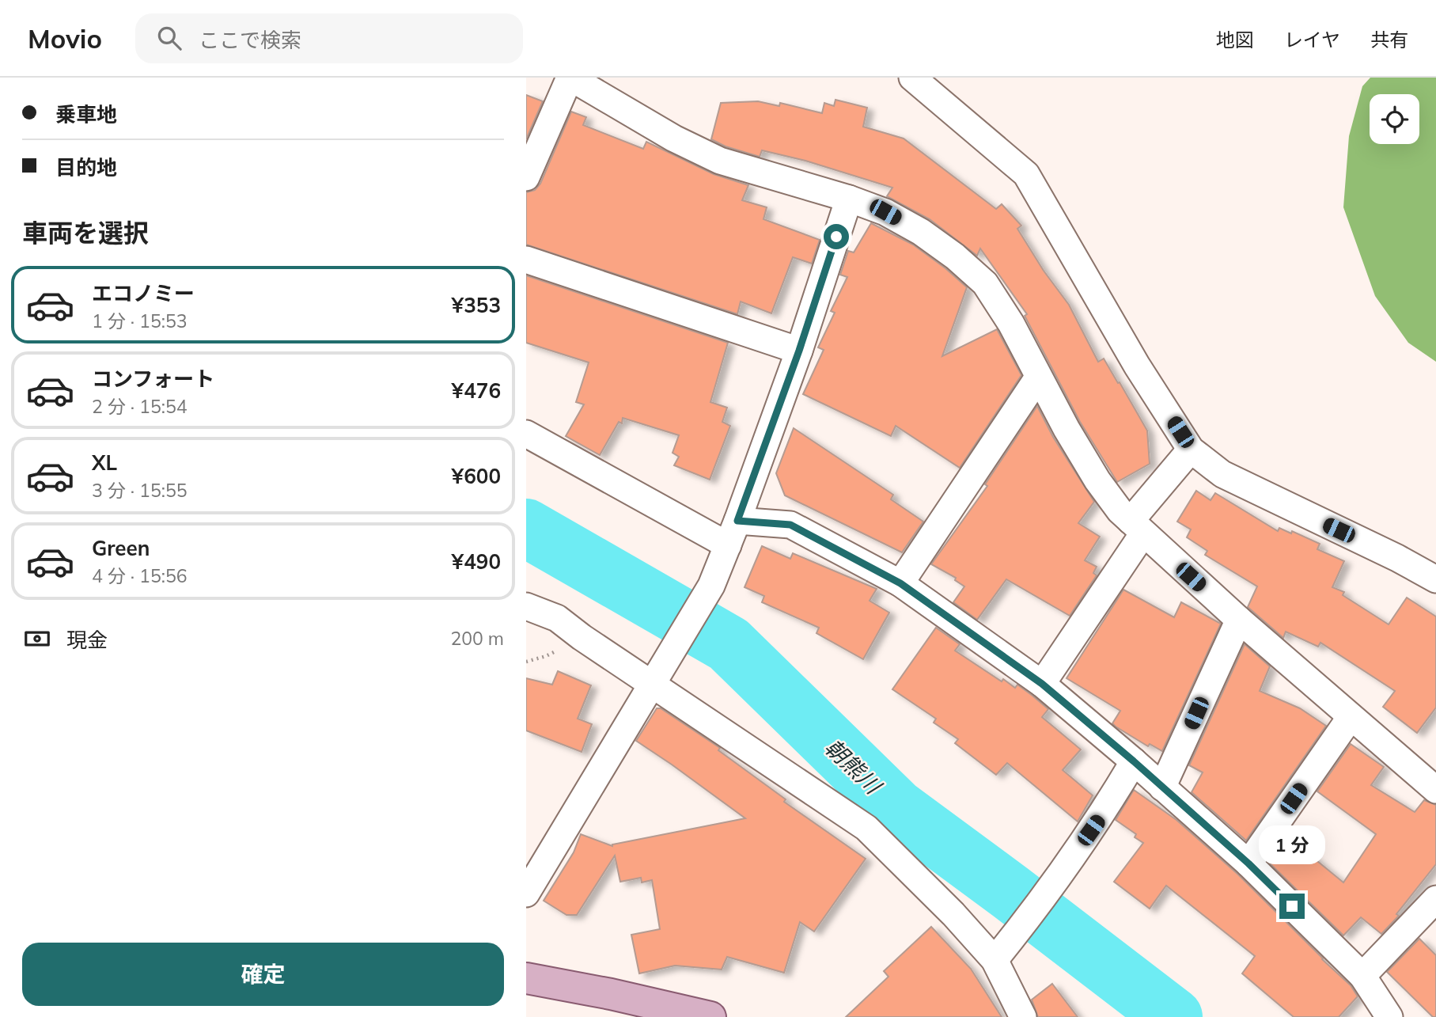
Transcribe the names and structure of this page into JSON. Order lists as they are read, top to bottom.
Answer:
{
  "water": ["朝熊川"],
  "page": {
    "header": "Movio",
    "search": "ここで検索",
    "nav": ["地図", "レイヤ", "共有"],
    "banner": ["乗車地", "目的地"],
    "heading": "車両を選択",
    "list": [
      {
        "name": "エコノミー",
        "note": "1 分 · 15:53",
        "value": "¥353"
      },
      {
        "name": "コンフォート",
        "note": "2 分 · 15:54",
        "value": "¥476"
      },
      {
        "name": "XL",
        "note": "3 分 · 15:55",
        "value": "¥600"
      },
      {
        "name": "Green",
        "note": "4 分 · 15:56",
        "value": "¥490"
      }
    ],
    "pay": ["現金", "200 m"],
    "bubble": "1 分",
    "buttons": "確定"
  }
}
